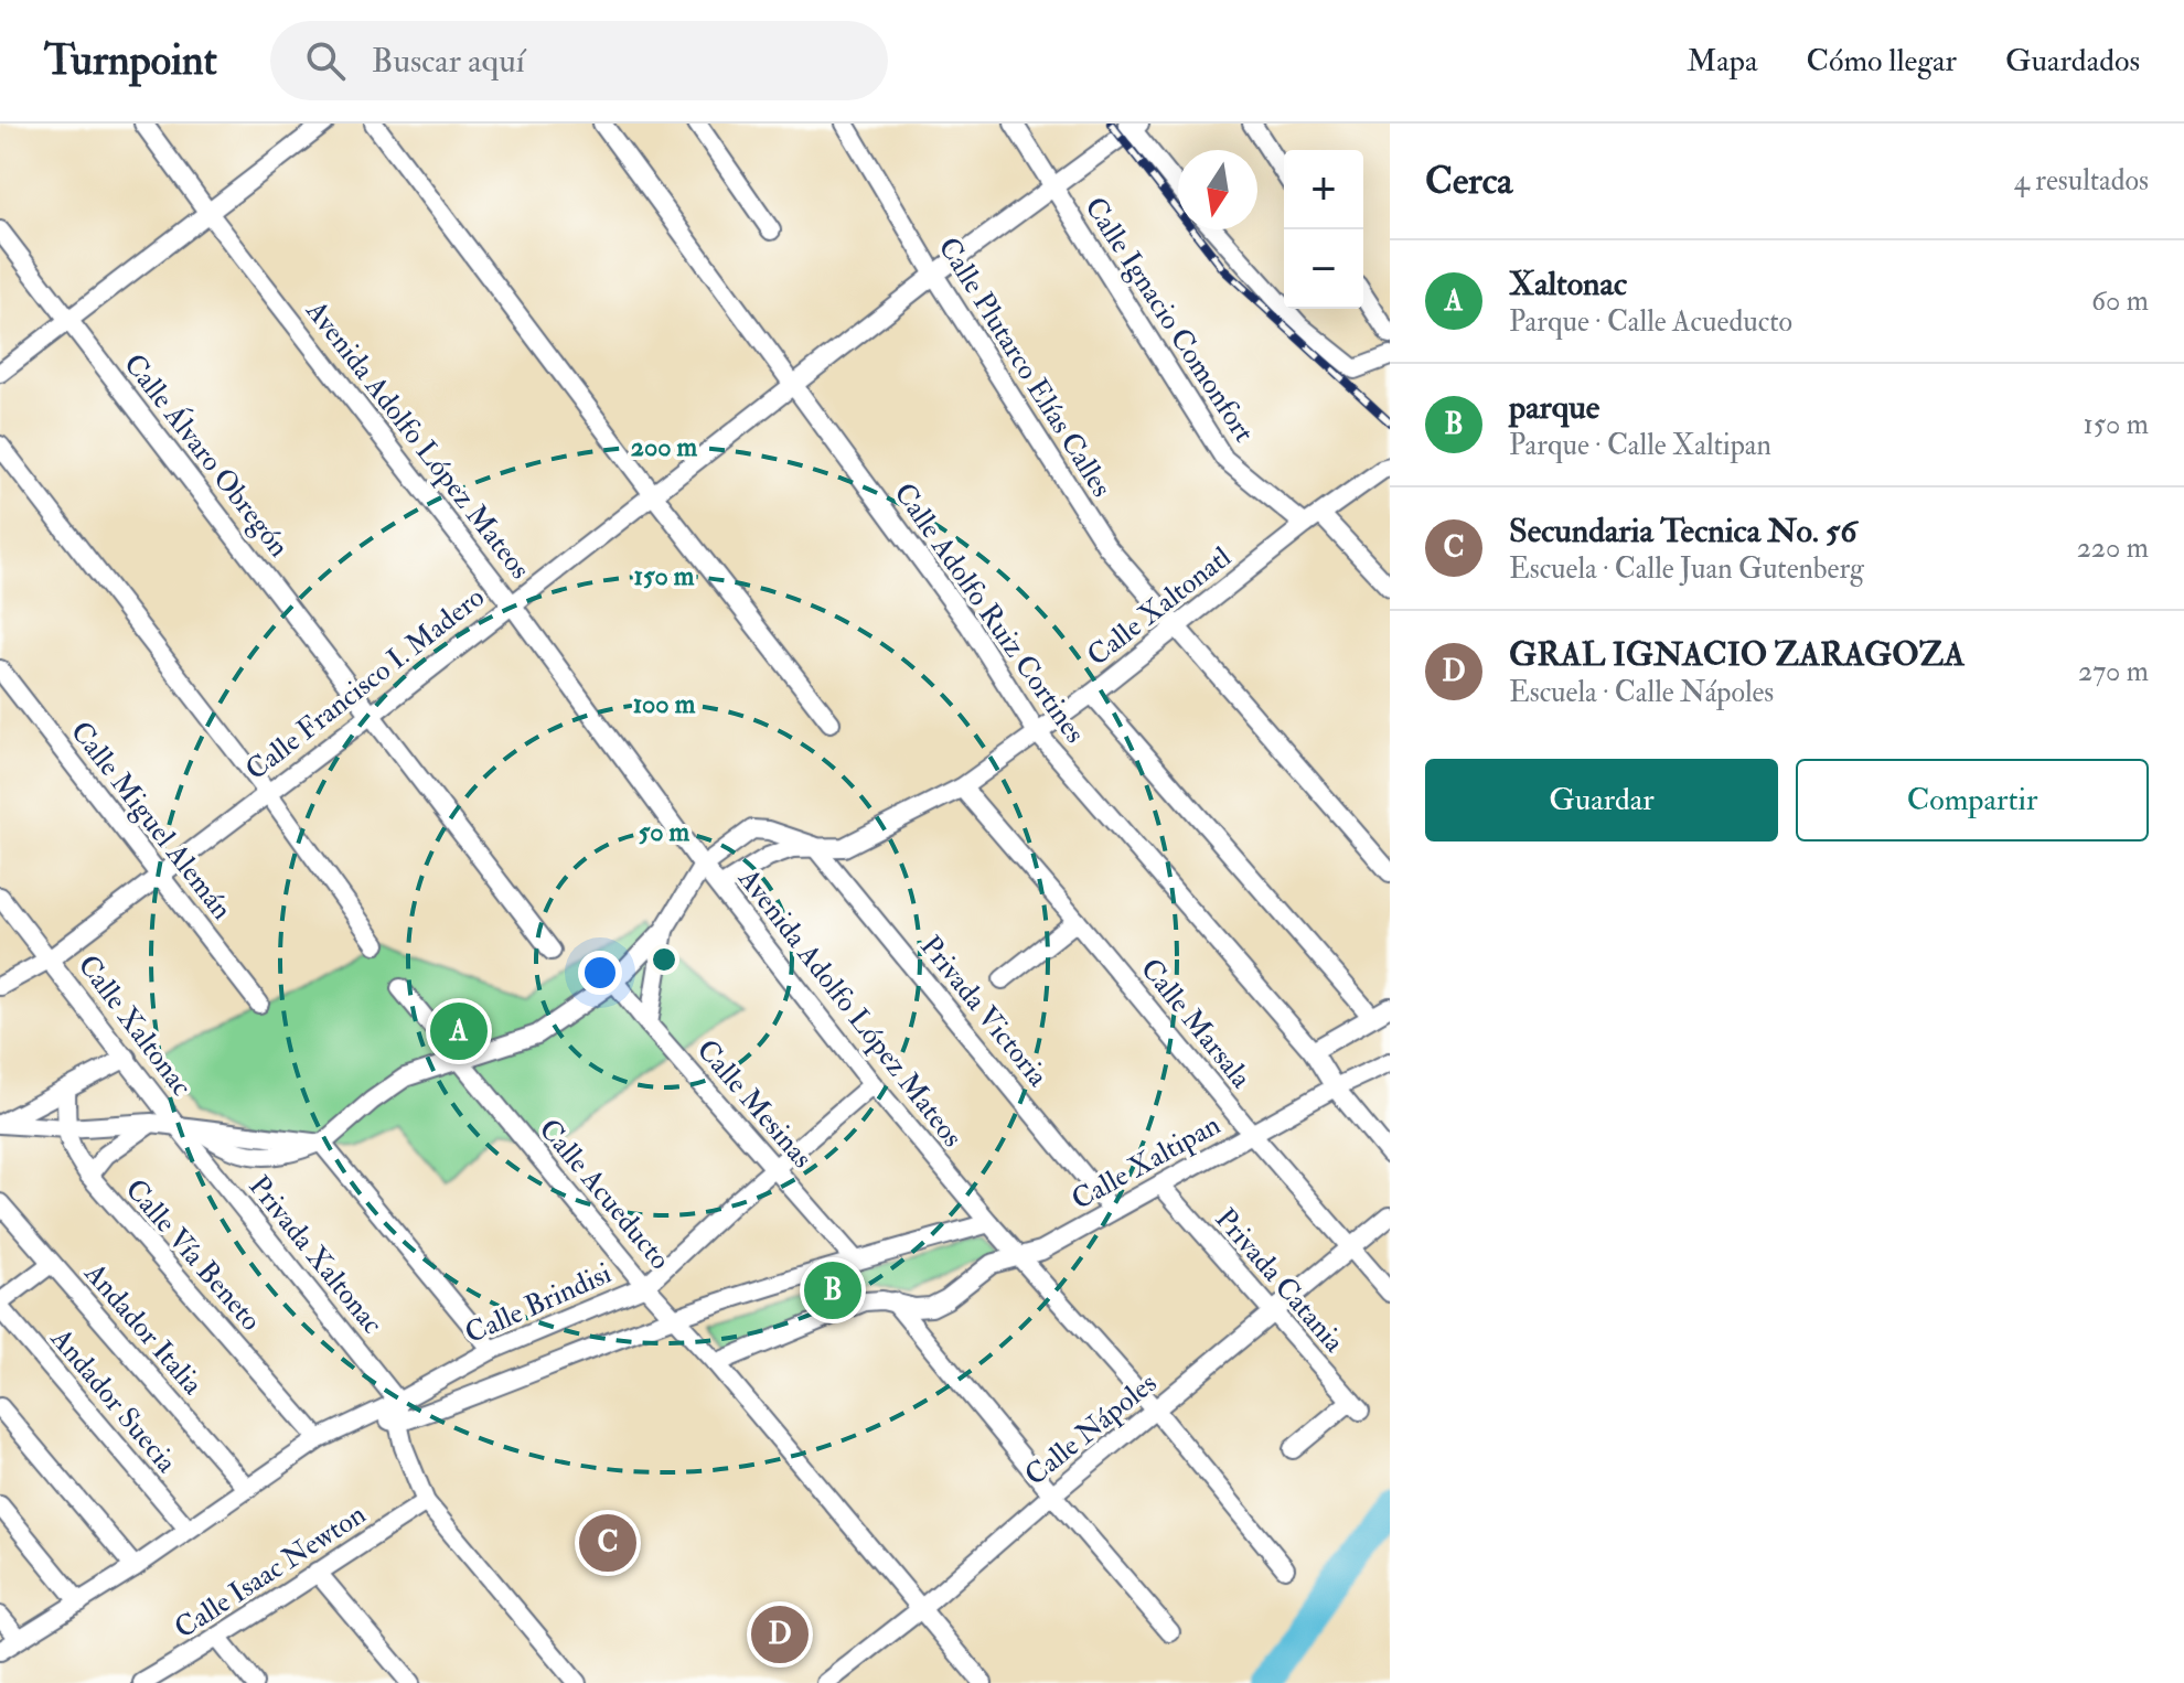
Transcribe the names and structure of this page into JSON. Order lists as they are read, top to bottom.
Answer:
{
  "streets": {
    "street": [
      "Calle Ignacio Comonfort",
      "Calle Plutarco Elías Calles",
      "Avenida Adolfo López Mateos",
      "Calle Álvaro Obregón",
      "Calle Xaltonatl",
      "Calle Adolfo Ruiz Cortines",
      "Calle Francisco I. Madero",
      "Calle Miguel Alemán",
      "Privada Victoria",
      "Calle Marsala",
      "Calle Xaltonac",
      "Calle Mesinas",
      "Calle Xaltipan",
      "Calle Acueducto",
      "Calle Vía Beneto",
      "Privada Xaltonac",
      "Privada Catania",
      "Calle Brindisi",
      "Andador Italia",
      "Andador Suecia",
      "Calle Nápoles",
      "Calle Isaac Newton"
    ]
  },
  "crossings": [
    ["Calle Ignacio Comonfort", "Calle Xaltonatl"],
    ["Calle Ignacio Comonfort", "Calle Francisco I. Madero"],
    ["Calle Plutarco Elías Calles", "Calle Xaltonatl"],
    ["Calle Plutarco Elías Calles", "Calle Francisco I. Madero"],
    ["Avenida Adolfo López Mateos", "Calle Xaltonatl"],
    ["Avenida Adolfo López Mateos", "Calle Francisco I. Madero"],
    ["Avenida Adolfo López Mateos", "Calle Xaltipan"],
    ["Avenida Adolfo López Mateos", "Calle Brindisi"],
    ["Avenida Adolfo López Mateos", "Calle Nápoles"],
    ["Calle Álvaro Obregón", "Calle Francisco I. Madero"],
    ["Calle Xaltonatl", "Calle Adolfo Ruiz Cortines"],
    ["Calle Xaltonatl", "Privada Victoria"],
    ["Calle Xaltonatl", "Calle Marsala"],
    ["Calle Adolfo Ruiz Cortines", "Calle Francisco I. Madero"],
    ["Calle Adolfo Ruiz Cortines", "Calle Xaltipan"],
    ["Calle Francisco I. Madero", "Calle Miguel Alemán"],
    ["Calle Francisco I. Madero", "Calle Xaltonac"],
    ["Privada Victoria", "Calle Xaltipan"],
    ["Calle Marsala", "Calle Xaltipan"],
    ["Calle Marsala", "Calle Nápoles"],
    ["Calle Xaltonac", "Privada Xaltonac"],
    ["Calle Mesinas", "Calle Brindisi"],
    ["Calle Xaltipan", "Calle Acueducto"],
    ["Calle Xaltipan", "Privada Catania"],
    ["Calle Acueducto", "Calle Brindisi"],
    ["Calle Acueducto", "Calle Nápoles"],
    ["Calle Vía Beneto", "Calle Brindisi"],
    ["Privada Xaltonac", "Calle Brindisi"],
    ["Privada Catania", "Calle Nápoles"],
    ["Calle Brindisi", "Andador Italia"],
    ["Calle Brindisi", "Andador Suecia"]
  ],
  "north": "bottom",
  "page": {
    "header": "Turnpoint",
    "search": "Buscar aquí",
    "nav": ["Mapa", "Cómo llegar", "Guardados"],
    "heading": ["Cerca", "4 resultados"],
    "map_buttons": ["+", "−"],
    "list": [
      {
        "mark": "A",
        "name": "Xaltonac",
        "note": "Parque · Calle Acueducto",
        "value": "60 m"
      },
      {
        "mark": "B",
        "name": "parque",
        "note": "Parque · Calle Xaltipan",
        "value": "150 m"
      },
      {
        "mark": "C",
        "name": "Secundaria Tecnica No. 56",
        "note": "Escuela · Calle Juan Gutenberg",
        "value": "220 m"
      },
      {
        "mark": "D",
        "name": "GRAL IGNACIO ZARAGOZA",
        "note": "Escuela · Calle Nápoles",
        "value": "270 m"
      }
    ],
    "buttons": ["Guardar", "Compartir"],
    "pins": [
      "A",
      "B",
      "C",
      "D"
    ]
  },
  "rings": [
    "200 m",
    "150 m",
    "100 m",
    "50 m"
  ]
}
